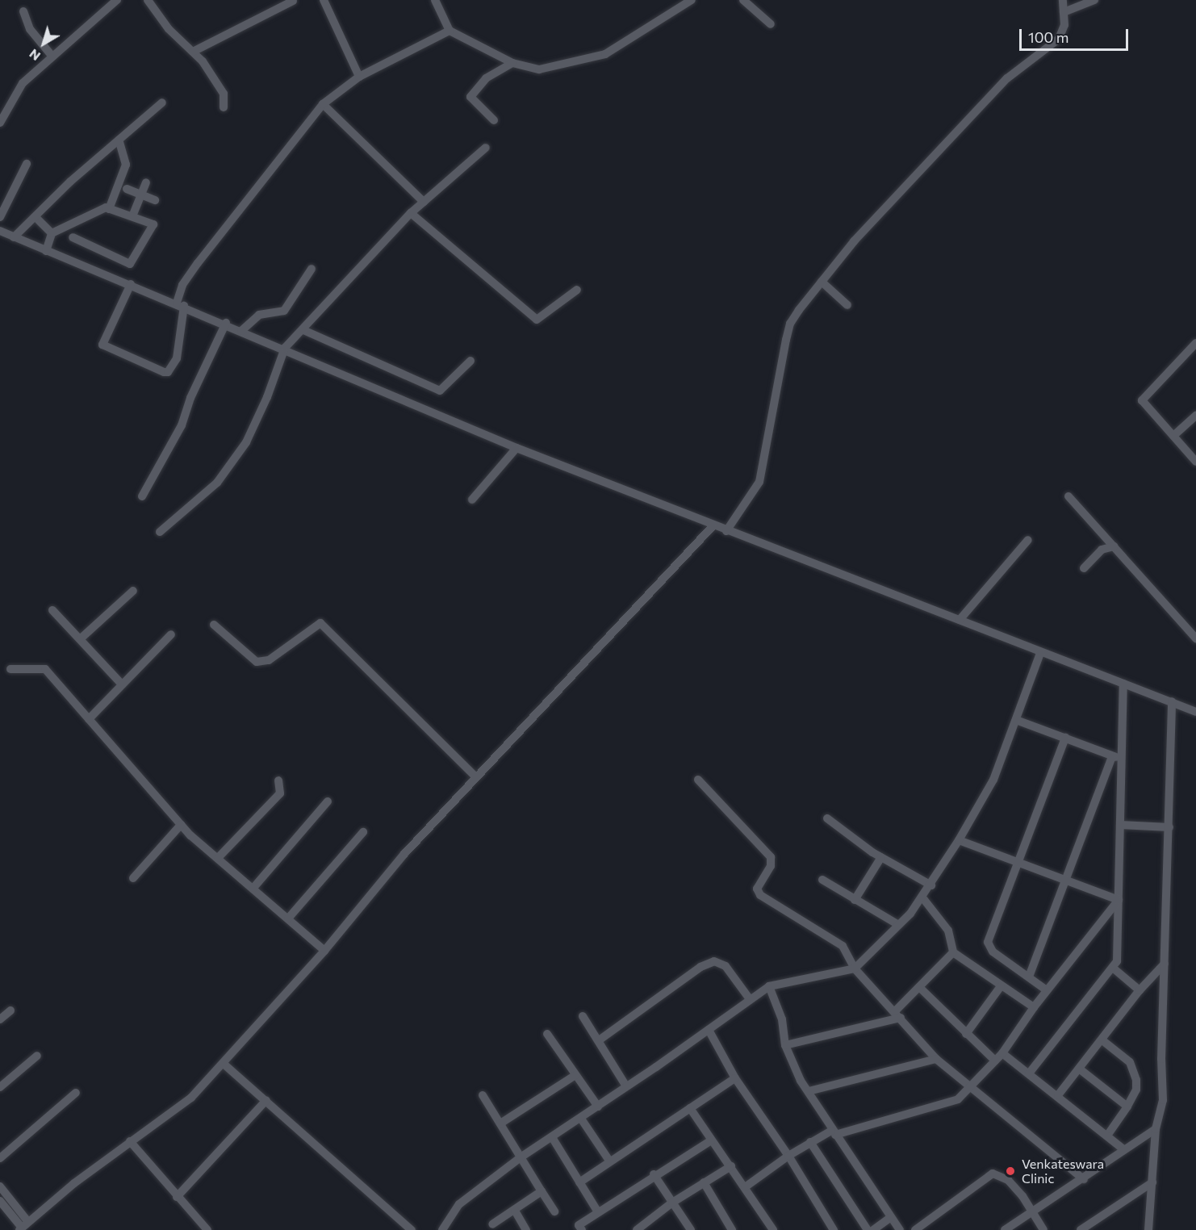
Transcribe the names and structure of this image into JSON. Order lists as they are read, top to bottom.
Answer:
{
  "places": ["Venkateswara Clinic"],
  "scale_bar": "100 m",
  "north": "bottom left"
}
